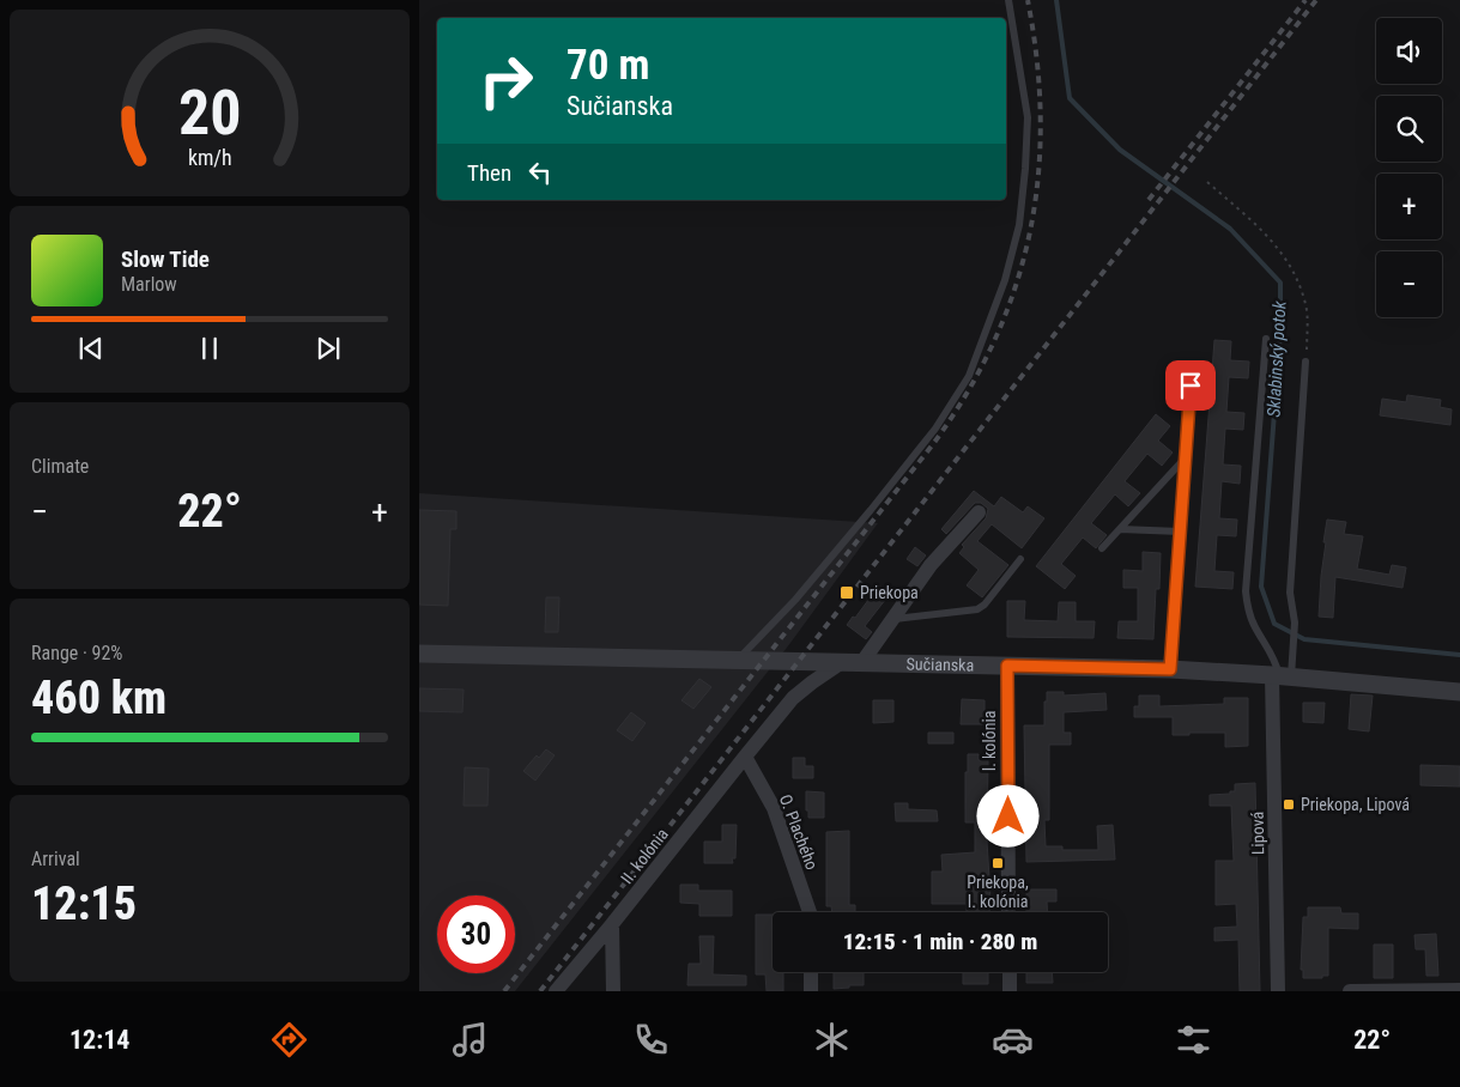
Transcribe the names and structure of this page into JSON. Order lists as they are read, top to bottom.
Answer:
{
  "streets": {
    "street": [
      "Sučianska",
      "I. kolónia",
      "O. Plachého",
      "Lipová",
      "II. kolónia"
    ]
  },
  "crossings": [
    ["Sučianska", "I. kolónia"],
    ["Sučianska", "Lipová"],
    ["Sučianska", "II. kolónia"],
    ["O. Plachého", "II. kolónia"]
  ],
  "water": ["Sklabinský potok"],
  "places": {
    "transit": ["Priekopa", "Priekopa, Lipová", "Priekopa, I. kolónia"]
  },
  "page": {
    "map_buttons": ["+", "−"],
    "turn": ["70 m", "Sučianska"],
    "then": "Then",
    "song": ["Slow Tide", "Marlow"],
    "tile": [
      "Climate",
      ["Range · 92%", "460 km"],
      ["Arrival", "12:15"]
    ],
    "heat": ["−", "22°", "+"],
    "limit": "30",
    "trip": "12:15 · 1 min · 280 m",
    "tabs": ["12:14", "22°"],
    "gauge": ["20", "km/h"]
  }
}
